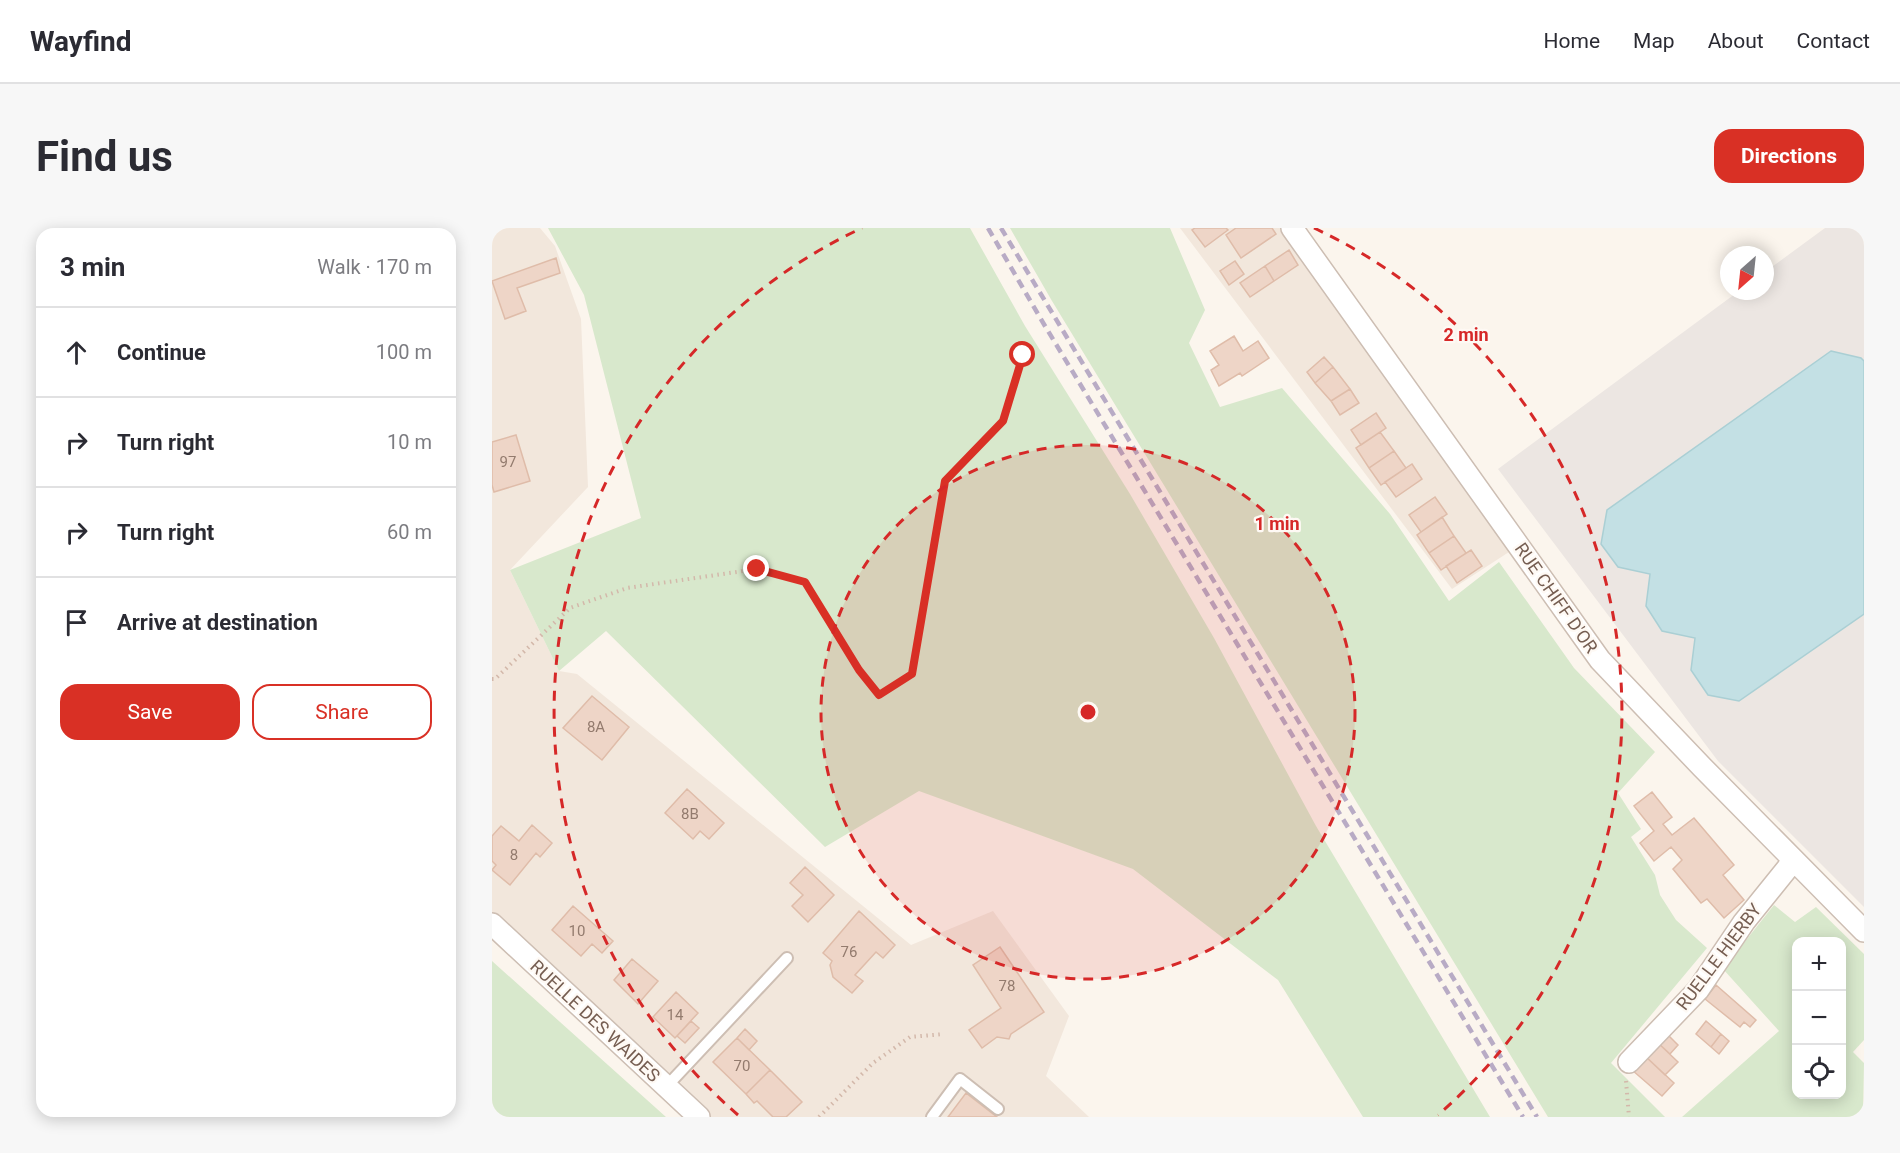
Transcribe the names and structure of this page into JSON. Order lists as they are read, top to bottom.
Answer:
{
  "streets": {
    "street": ["RUE CHIFF D'OR", "RUELLE HIERBY", "RUELLE DES WAIDES"]
  },
  "crossings": [
    ["RUE CHIFF D'OR", "RUELLE HIERBY"]
  ],
  "house_numbers": [
    "97",
    "8A",
    "8B",
    "8",
    "10",
    "76",
    "78",
    "14",
    "70"
  ],
  "north": "bottom left",
  "page": {
    "header": "Wayfind",
    "nav": [
      "Home",
      "Map",
      "About",
      "Contact"
    ],
    "buttons": [
      "Directions",
      ["Save", "Share"]
    ],
    "title": "Find us",
    "heading": ["3 min", "Walk · 170 m"],
    "list": [
      ["Continue", "100 m"],
      ["Turn right", "10 m"],
      ["Turn right", "60 m"],
      "Arrive at destination"
    ],
    "map_buttons": ["+", "−"]
  },
  "rings": ["2 min", "1 min"]
}
